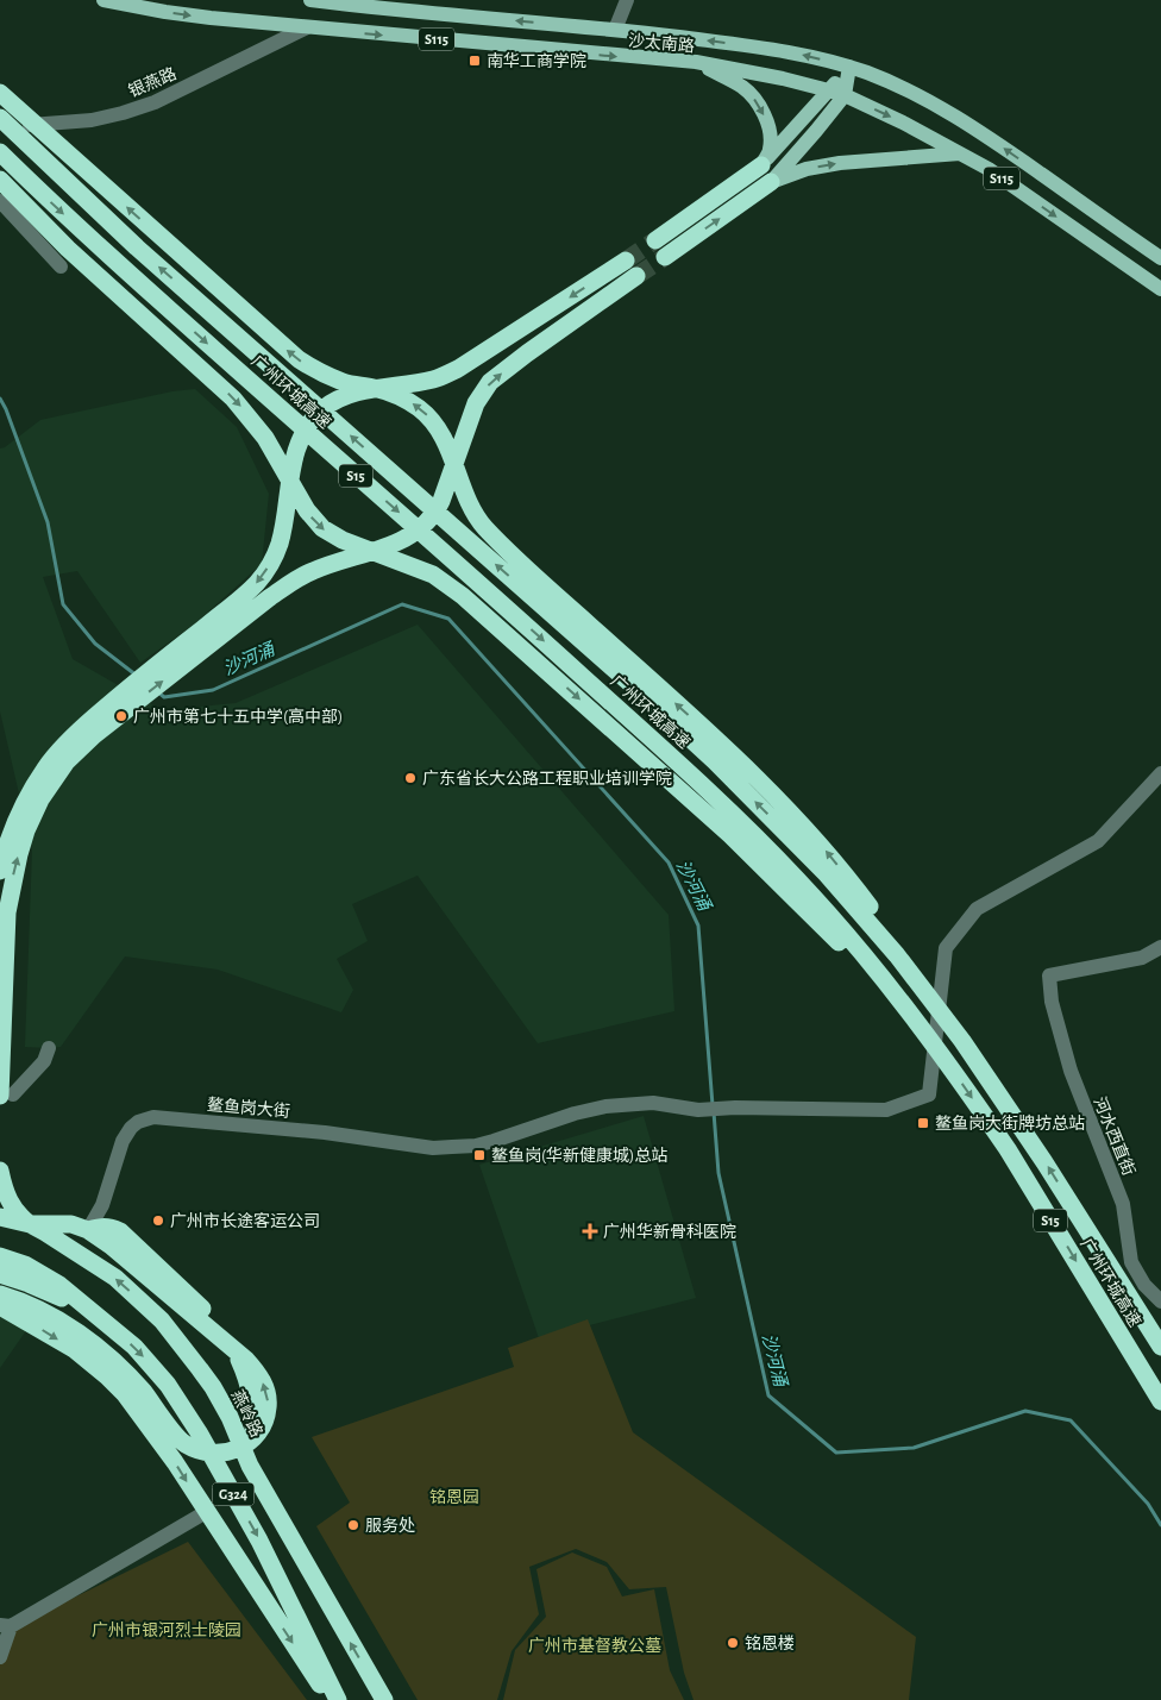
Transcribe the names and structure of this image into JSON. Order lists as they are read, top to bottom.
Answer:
{
  "streets": {
    "highway": [
      "广州环城高速",
      "S15",
      "燕岭路",
      "G324"
    ],
    "main road": ["S115", "沙太南路"],
    "street": ["银燕路", "鳌鱼岗大街", "河水西直街"]
  },
  "crossings": [
    ["沙太南路", "银燕路"]
  ],
  "water": ["沙河涌"],
  "parks": ["铭恩园", "广州市银河烈士陵园", "广州市基督教公墓"],
  "places": {
    "transit": ["南华工商学院", "鳌鱼岗大街牌坊总站", "鳌鱼岗(华新健康城)总站"],
    "other": [
      "广州市第七十五中学(高中部)",
      "广东省长大公路工程职业培训学院",
      "广州市长途客运公司",
      "服务处",
      "铭恩楼"
    ],
    "health": ["广州华新骨科医院"]
  }
}
